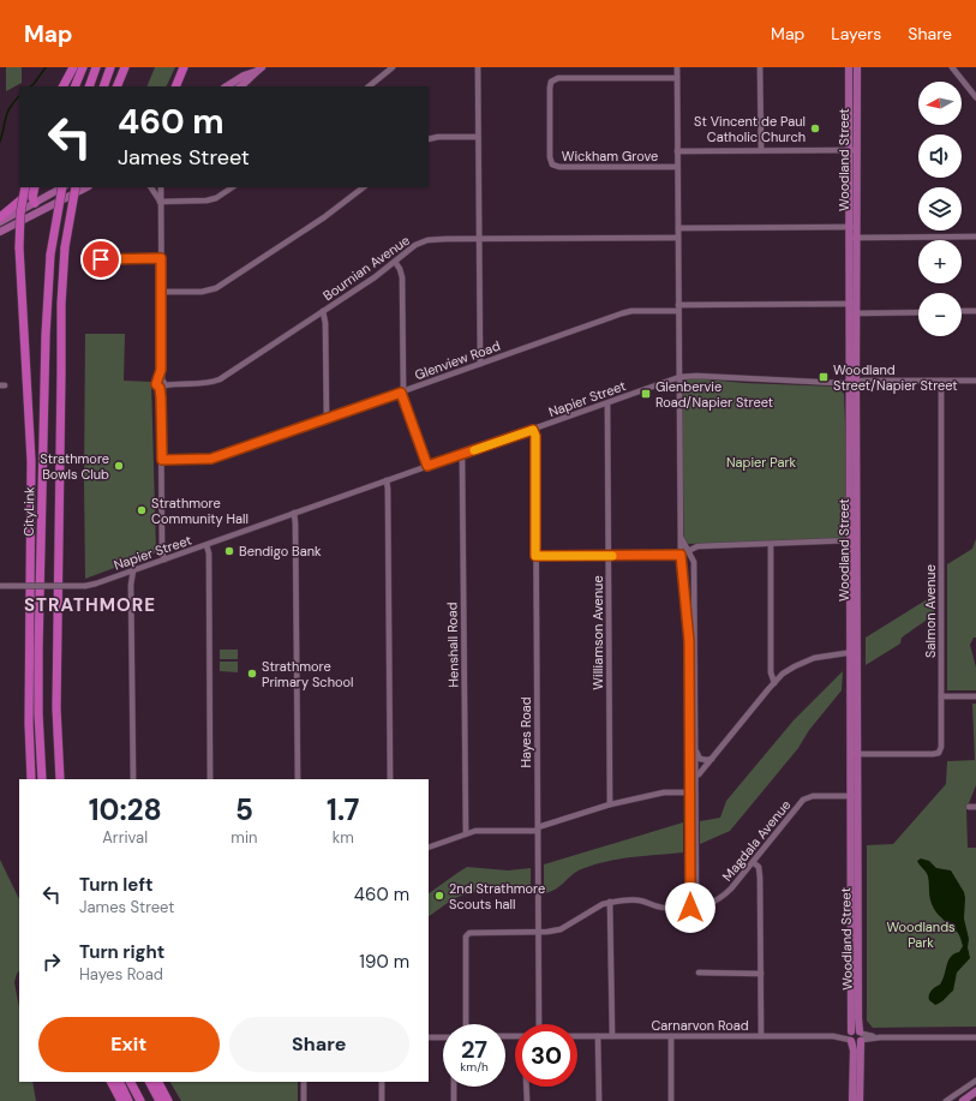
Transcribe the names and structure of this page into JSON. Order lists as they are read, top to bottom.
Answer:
{
  "streets": {
    "highway": ["CityLink"],
    "main road": ["Woodland Street"],
    "street": [
      "Wickham Grove",
      "Bournian Avenue",
      "Glenview Road",
      "Napier Street",
      "Salmon Avenue",
      "Williamson Avenue",
      "Henshall Road",
      "Hayes Road",
      "Magdala Avenue",
      "Carnarvon Road"
    ]
  },
  "crossings": [
    ["Woodland Street", "Glenview Road"],
    ["Woodland Street", "Napier Street"],
    ["Woodland Street", "Salmon Avenue"],
    ["Woodland Street", "Magdala Avenue"],
    ["Woodland Street", "Carnarvon Road"],
    ["Napier Street", "Salmon Avenue"],
    ["Napier Street", "Williamson Avenue"],
    ["Napier Street", "Henshall Road"],
    ["Napier Street", "Hayes Road"],
    ["Hayes Road", "Magdala Avenue"]
  ],
  "districts": ["STRATHMORE"],
  "parks": ["Napier Park", "Woodlands Park"],
  "places": {
    "other": [
      "St Vincent de Paul Catholic Church",
      "Strathmore Bowls Club",
      "Strathmore Community Hall",
      "Bendigo Bank",
      "Strathmore Primary School",
      "2nd Strathmore Scouts hall"
    ],
    "transit": ["Woodland Street/Napier Street", "Glenbervie Road/Napier Street"]
  },
  "north": "left",
  "page": {
    "header": "Map",
    "nav": ["Map", "Layers", "Share"],
    "map_buttons": ["+", "−"],
    "turn": ["460 m", "James Street"],
    "eta": [
      "10:28",
      "Arrival",
      "5",
      "min",
      "1.7",
      "km"
    ],
    "list": [
      {
        "name": "Turn left",
        "note": "James Street",
        "value": "460 m"
      },
      {
        "name": "Turn right",
        "note": "Hayes Road",
        "value": "190 m"
      }
    ],
    "buttons": ["Exit", "Share"],
    "speed": "27 km/h",
    "limit": "30"
  }
}
